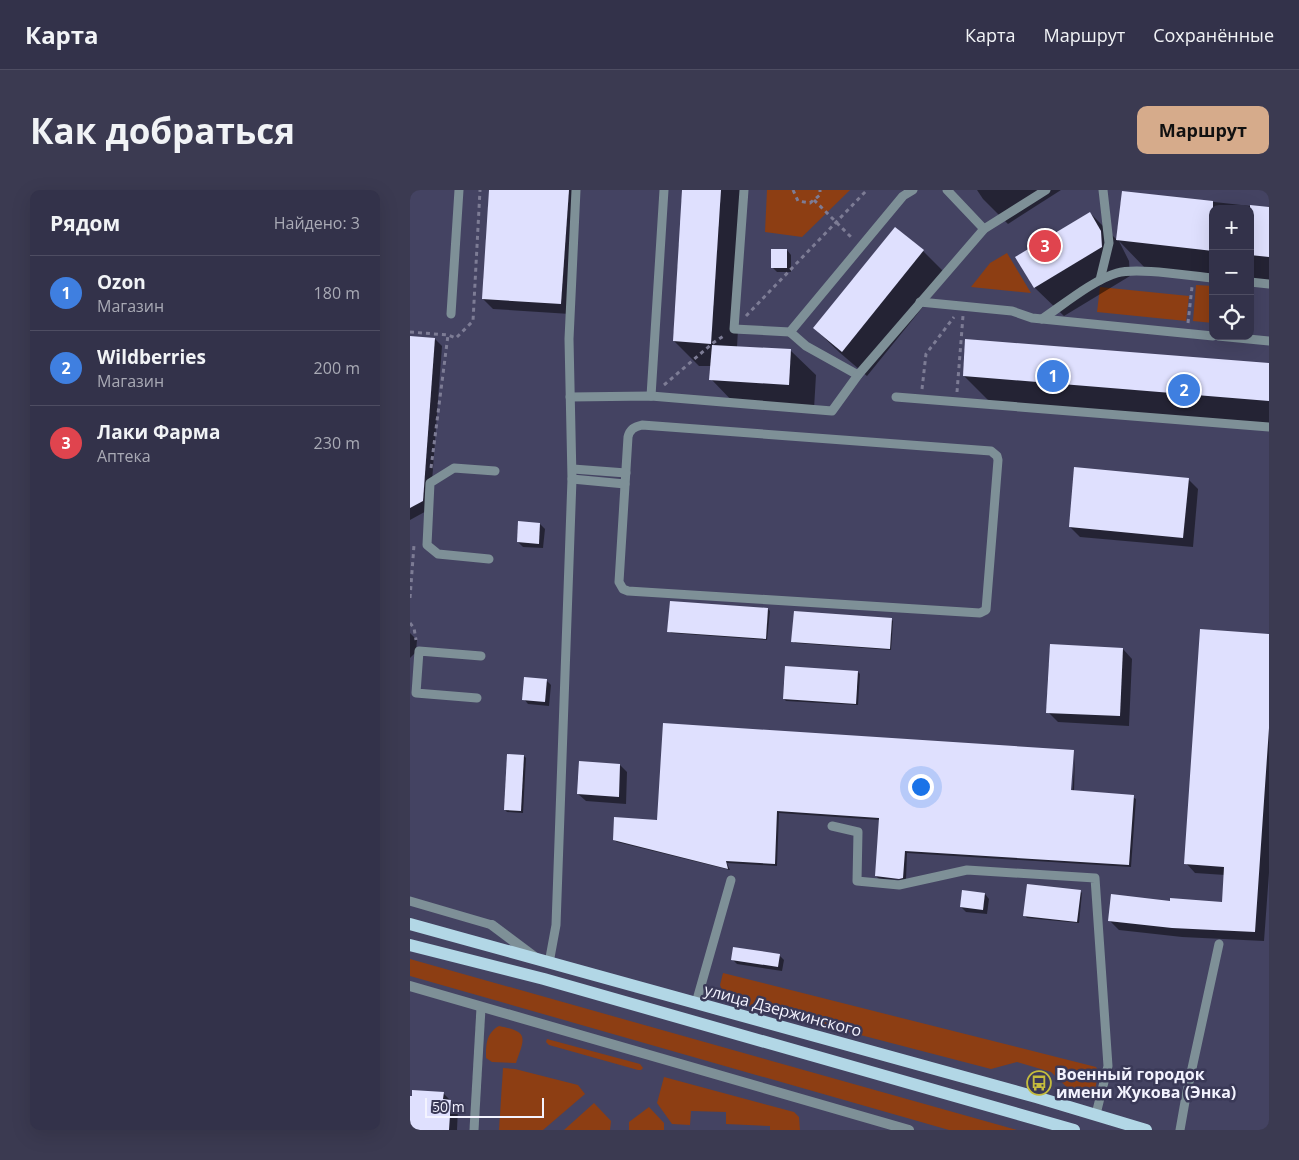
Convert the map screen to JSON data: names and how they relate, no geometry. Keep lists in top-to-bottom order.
{
  "streets": {
    "main road": ["улица Дзержинского"]
  },
  "places": {
    "bus stop": ["Военный городок имени Жукова (Энка)"]
  },
  "scale_bar": "50 m",
  "page": {
    "header": "Карта",
    "nav": ["Карта", "Маршрут", "Сохранённые"],
    "buttons": "Маршрут",
    "title": "Как добраться",
    "heading": ["Рядом", "Найдено: 3"],
    "map_buttons": ["+", "−"],
    "pins": ["3", "1", "2"],
    "list": [
      {
        "mark": "1",
        "name": "Ozon",
        "note": "Магазин",
        "value": "180 m"
      },
      {
        "mark": "2",
        "name": "Wildberries",
        "note": "Магазин",
        "value": "200 m"
      },
      {
        "mark": "3",
        "name": "Лаки Фарма",
        "note": "Аптека",
        "value": "230 m"
      }
    ],
    "scale": "50 m"
  }
}
